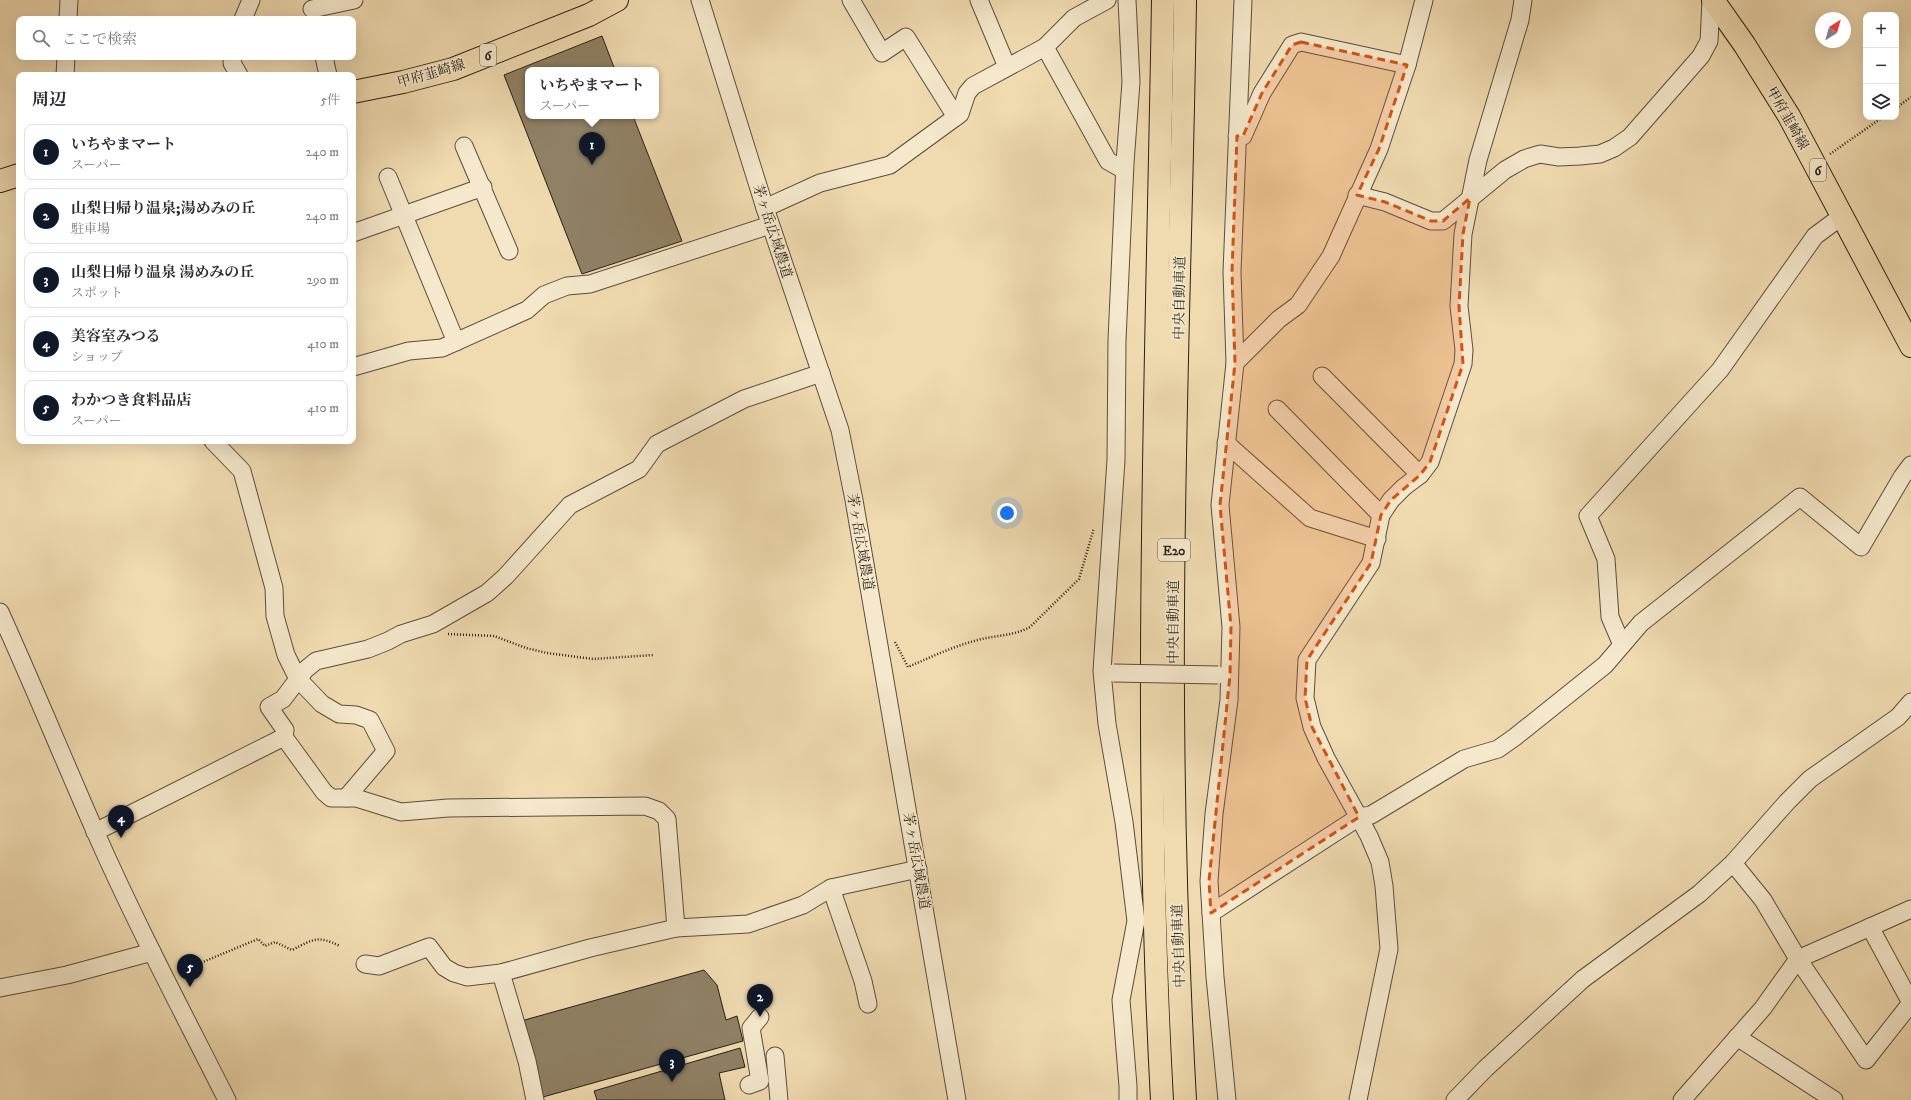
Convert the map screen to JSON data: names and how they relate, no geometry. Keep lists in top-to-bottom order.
{
  "streets": {
    "main road": [
      "6",
      "甲府韮崎線",
      "中央自動車道",
      "E20"
    ],
    "street": ["茅ヶ岳広域農道"]
  },
  "north": "top right",
  "page": {
    "map_buttons": ["+", "−"],
    "search": "ここで検索",
    "popup": ["いちやまマート", "スーパー"],
    "heading": ["周辺", "5件"],
    "list": [
      {
        "mark": "1",
        "name": "いちやまマート",
        "note": "スーパー",
        "value": "240 m"
      },
      {
        "mark": "2",
        "name": "山梨日帰り温泉;湯めみの丘",
        "note": "駐車場",
        "value": "240 m"
      },
      {
        "mark": "3",
        "name": "山梨日帰り温泉 湯めみの丘",
        "note": "スポット",
        "value": "290 m"
      },
      {
        "mark": "4",
        "name": "美容室みつる",
        "note": "ショップ",
        "value": "410 m"
      },
      {
        "mark": "5",
        "name": "わかつき食料品店",
        "note": "スーパー",
        "value": "410 m"
      }
    ],
    "pins": [
      "1",
      "4",
      "5",
      "2",
      "3"
    ]
  }
}
